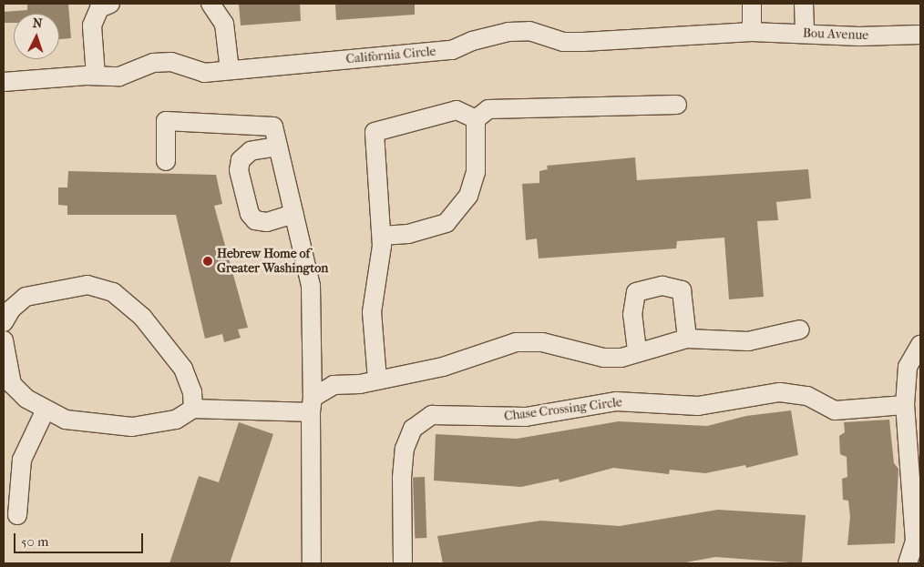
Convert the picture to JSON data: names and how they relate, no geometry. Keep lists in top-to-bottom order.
{
  "streets": {
    "street": ["Bou Avenue", "California Circle", "Chase Crossing Circle"]
  },
  "crossings": [
    ["Bou Avenue", "California Circle"]
  ],
  "places": ["Hebrew Home of Greater Washington"],
  "scale_bar": "50 m",
  "north": "top"
}
